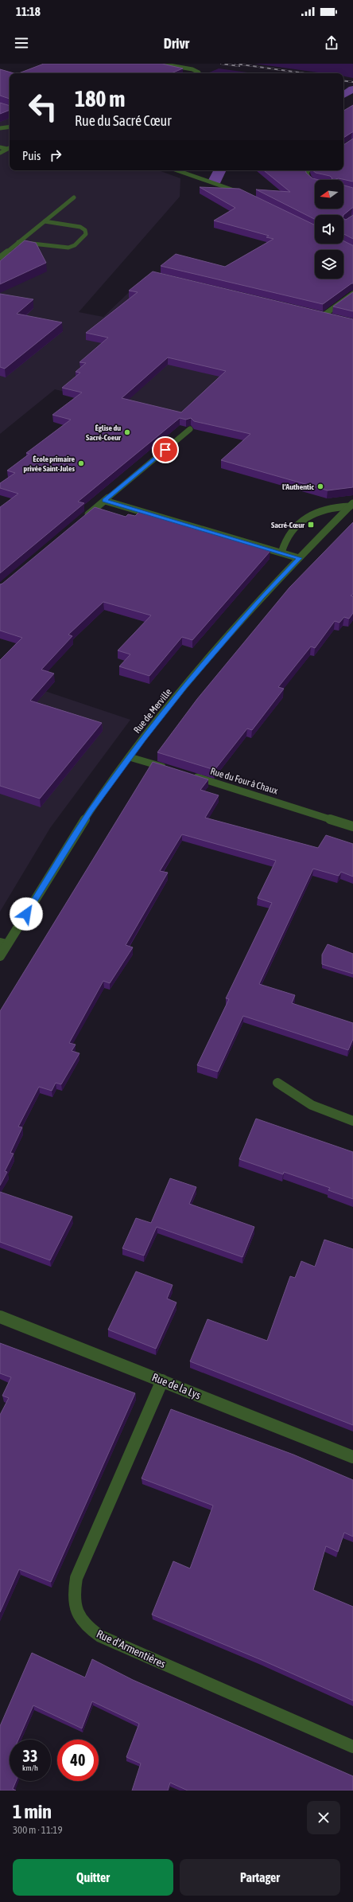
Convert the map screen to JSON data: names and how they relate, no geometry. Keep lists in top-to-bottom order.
{
  "streets": {
    "street": [
      "Rue de Merville",
      "Rue du Four à Chaux",
      "Rue de la Lys",
      "Rue d'Armentières"
    ]
  },
  "crossings": [
    ["Rue de la Lys", "Rue d'Armentières"]
  ],
  "places": {
    "other": ["Église du Sacré-Coeur", "École primaire privée Saint-Jules", "l’Authentic"],
    "transit": ["Sacré-Cœur"]
  },
  "north": "left",
  "page": {
    "status": "11:18",
    "header": "Drivr",
    "turn": ["180 m", "Rue du Sacré Cœur"],
    "then": "Puis",
    "speed": "33 km/h",
    "limit": "40",
    "heading": ["1 min", "300 m · 11:19"],
    "buttons": ["Quitter", "Partager"]
  }
}
